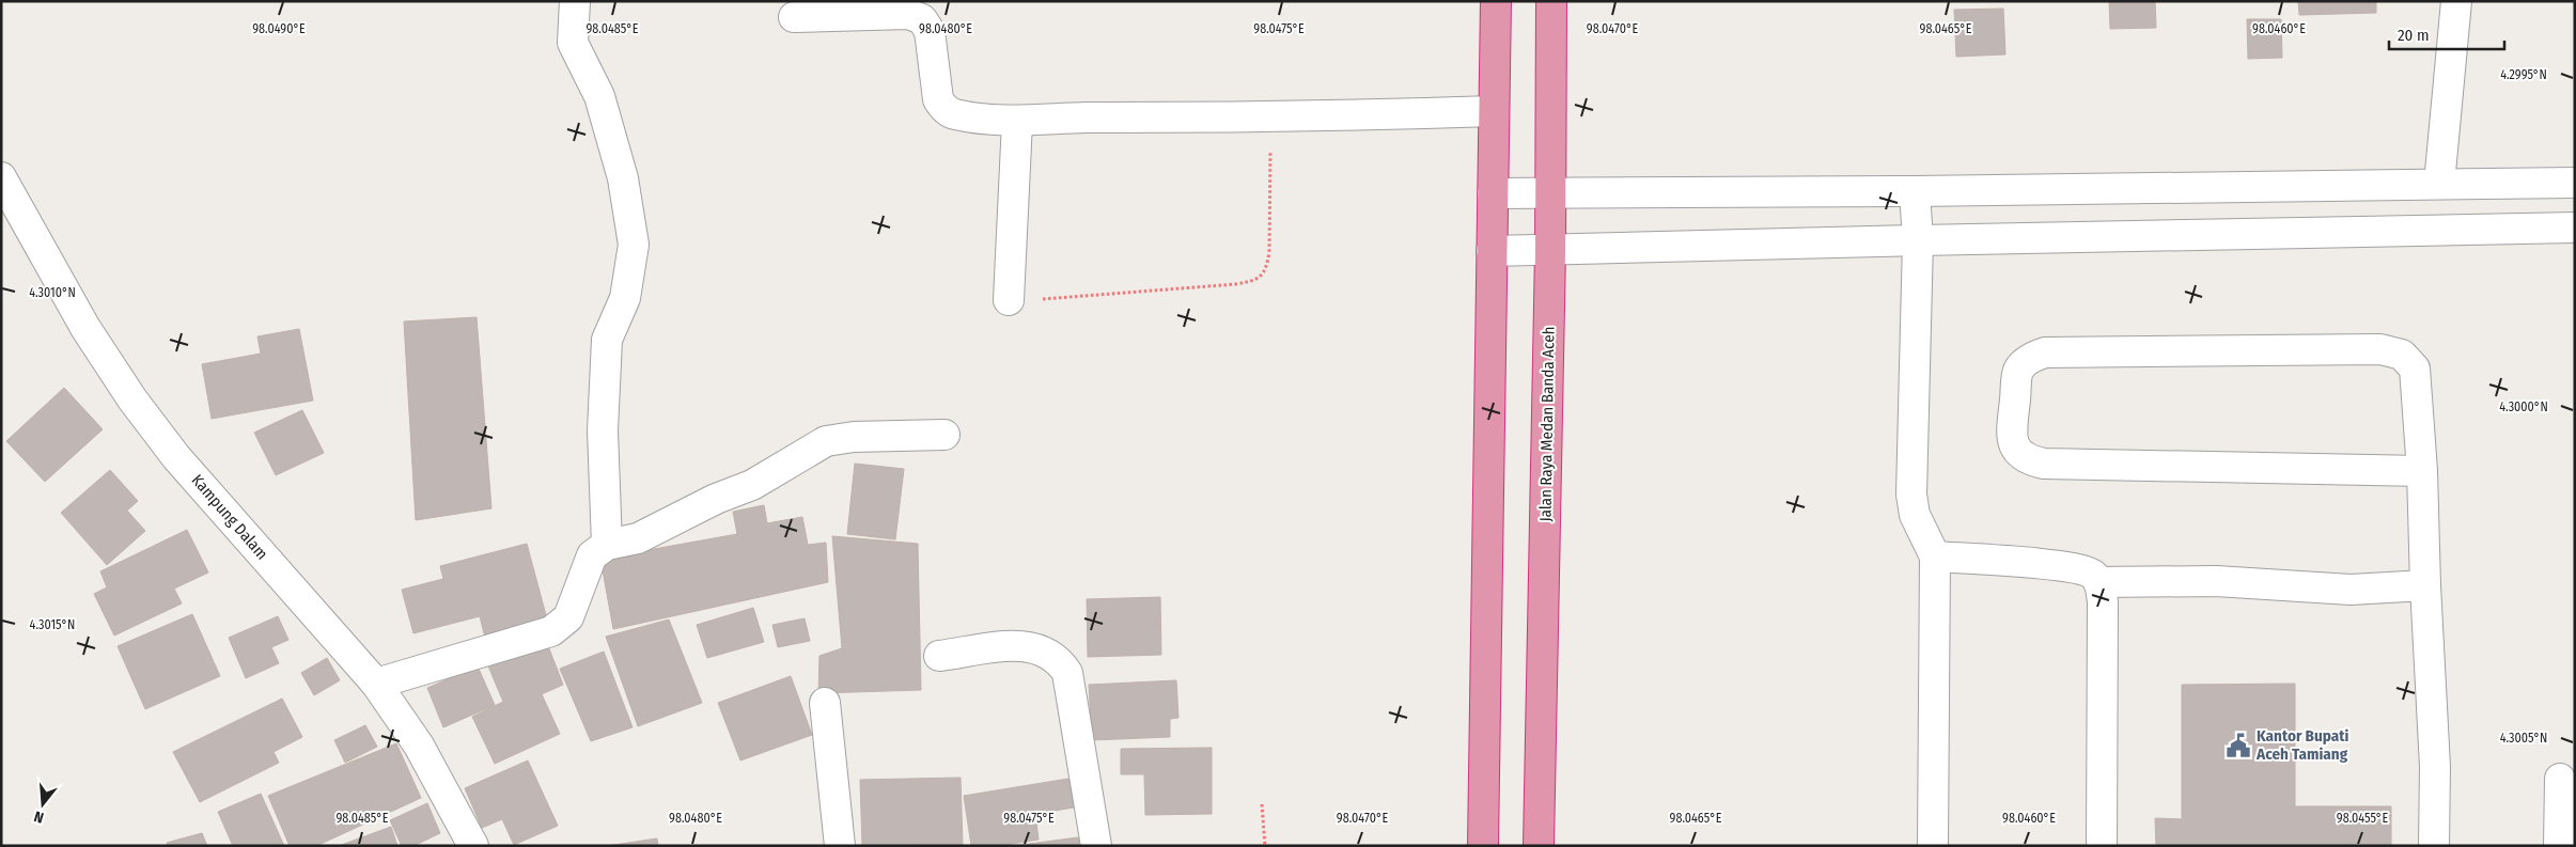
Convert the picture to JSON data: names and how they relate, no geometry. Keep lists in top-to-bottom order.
{
  "streets": {
    "highway": ["Jalan Raya Medan Banda Aceh"],
    "street": ["Kampung Dalam"]
  },
  "places": {
    "public building": ["Kantor Bupati Aceh Tamiang"]
  },
  "scale_bar": "20 m",
  "north": "bottom",
  "coordinates": [
    "98.0490°E",
    "98.0485°E",
    "98.0480°E",
    "98.0475°E",
    "98.0470°E",
    "98.0465°E",
    "98.0460°E",
    "4.2995°N",
    "4.3010°N",
    "4.3000°N",
    "4.3015°N",
    "4.3005°N",
    "98.0455°E"
  ]
}
